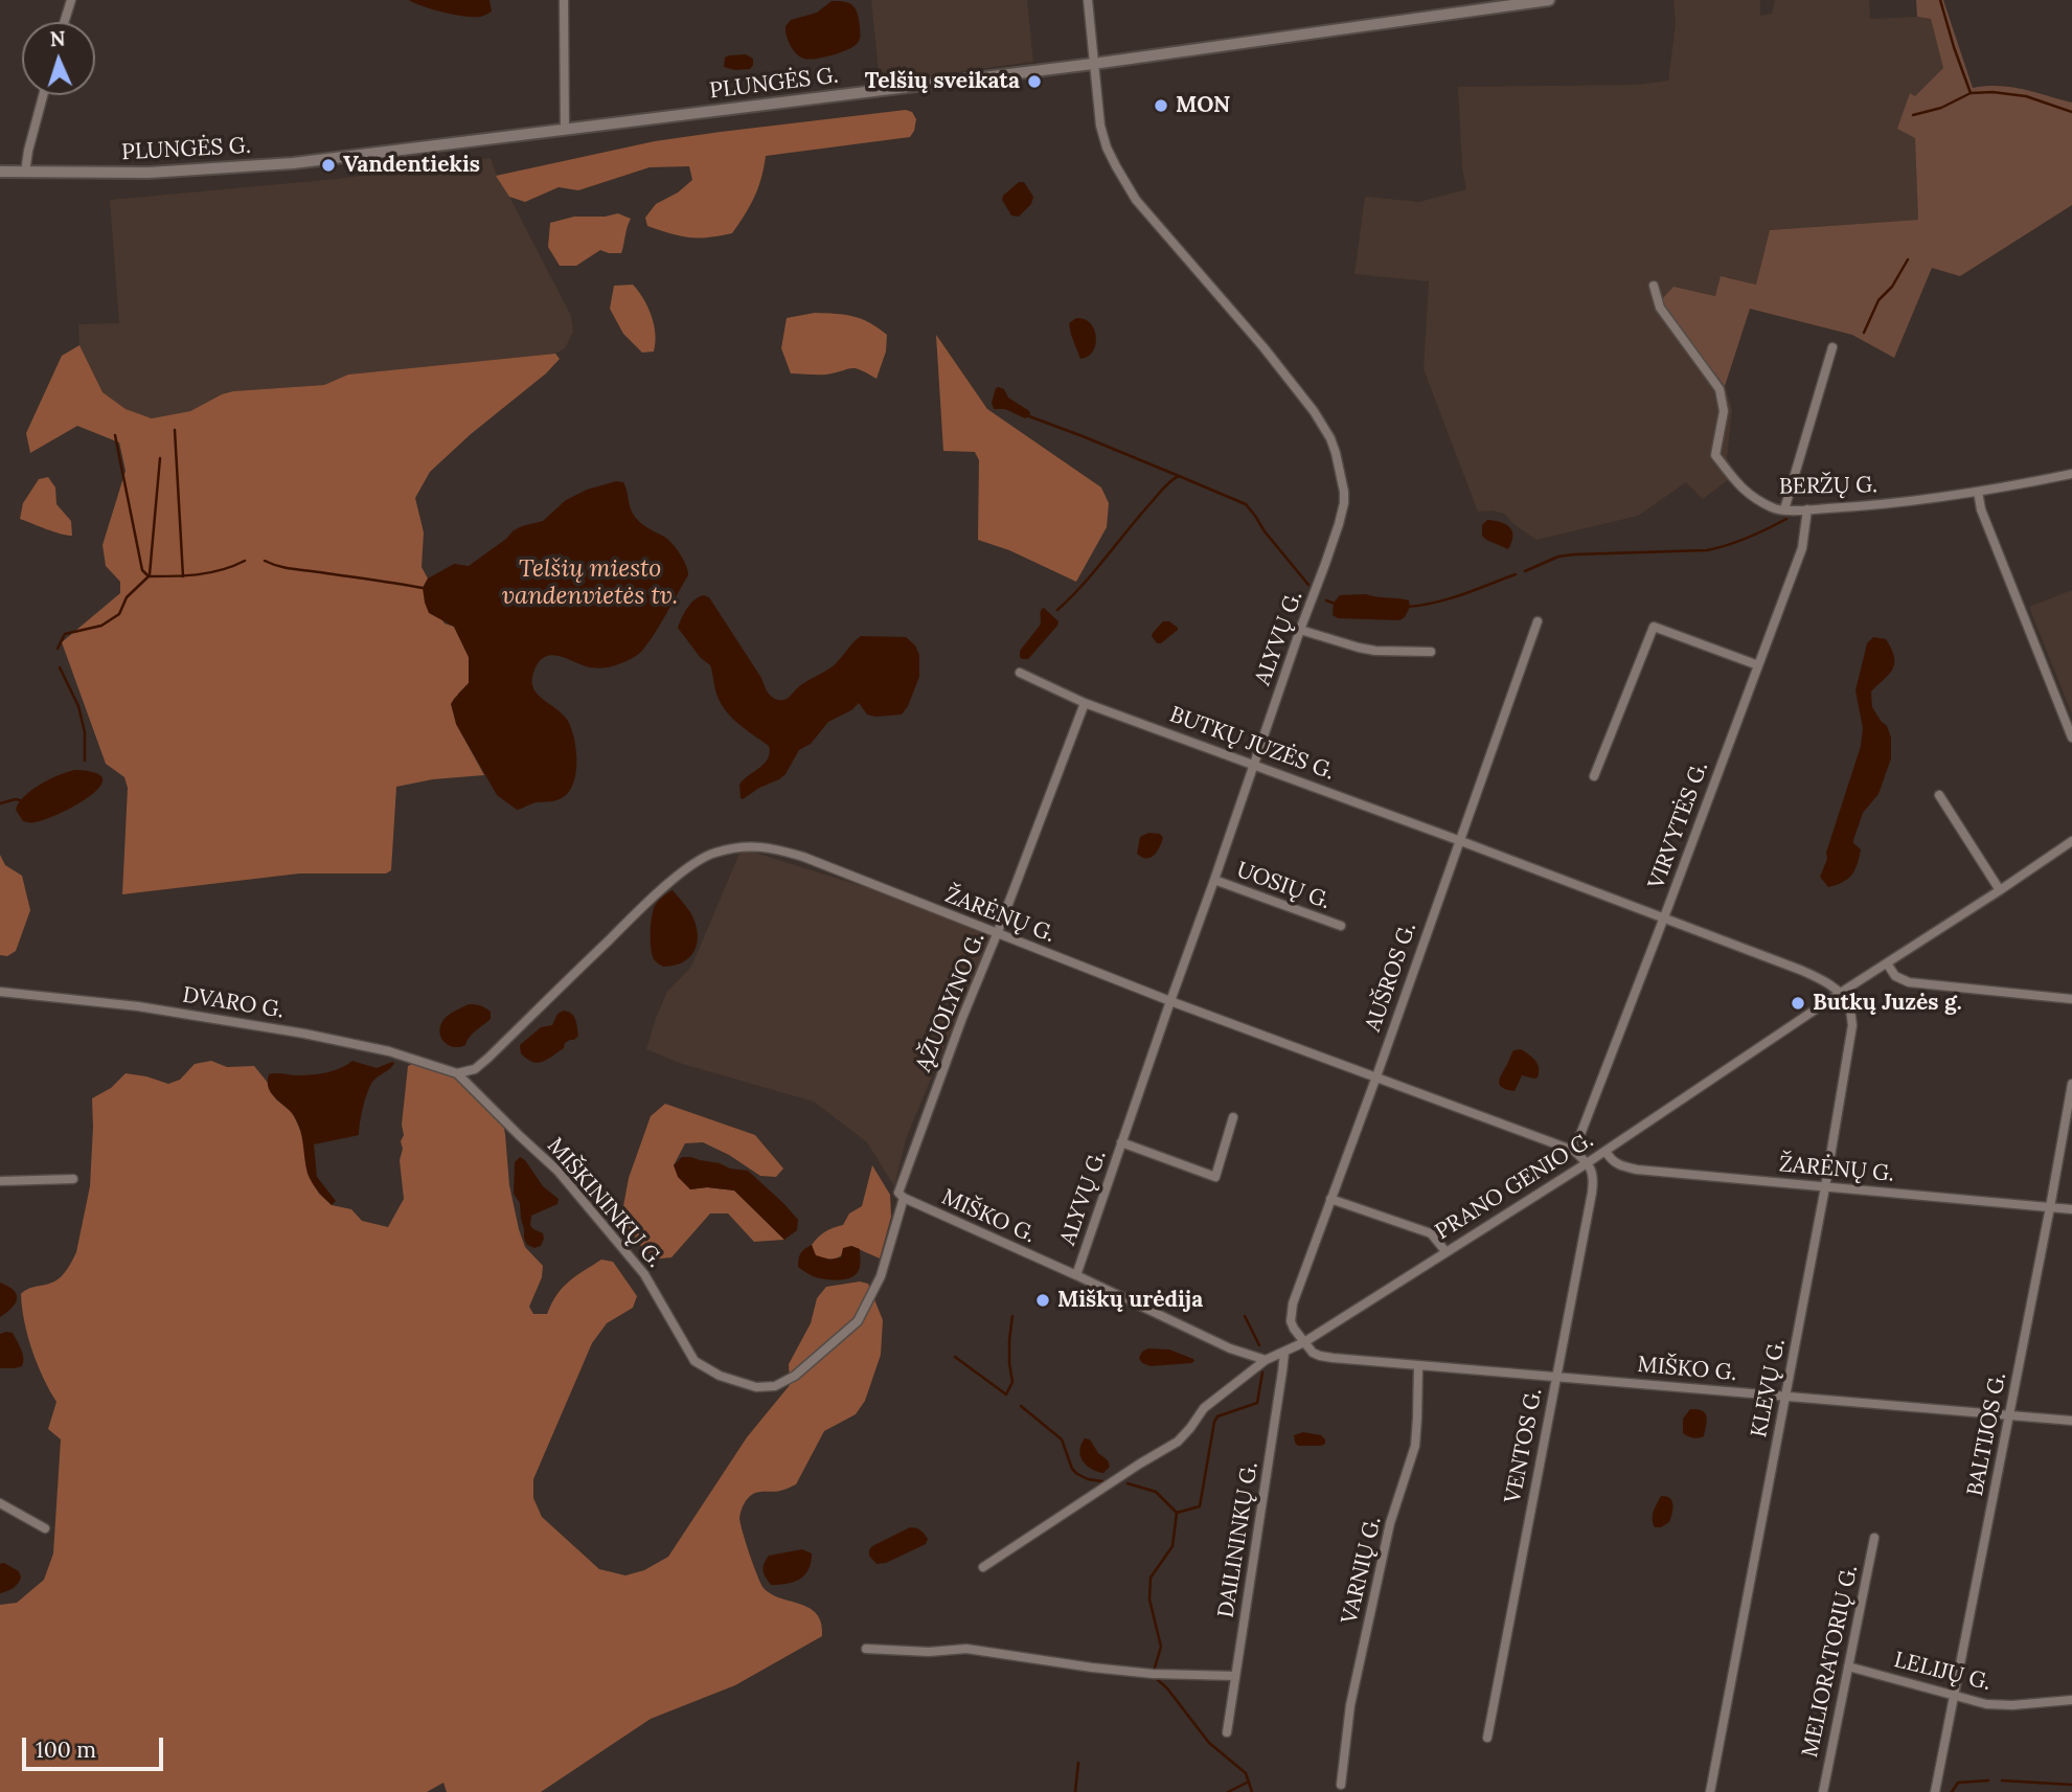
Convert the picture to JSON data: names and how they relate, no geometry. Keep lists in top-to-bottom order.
{
  "streets": {
    "main road": ["PLUNGĖS G."],
    "street": [
      "BERŽŲ G.",
      "ALYVŲ G.",
      "BUTKŲ JUZĖS G.",
      "VIRVYTĖS G.",
      "UOSIŲ G.",
      "ŽARĖNŲ G.",
      "AUŠROS G.",
      "ĄŽUOLYNO G.",
      "DVARO G.",
      "PRANO GENIO G.",
      "MIŠKININKŲ G.",
      "MIŠKO G.",
      "KLEVŲ G.",
      "BALTIJOS G.",
      "VENTOS G.",
      "DAILININKŲ G.",
      "VARNIŲ G.",
      "MELIORATORIŲ G.",
      "LELIJŲ G."
    ]
  },
  "crossings": [
    ["PLUNGĖS G.", "ALYVŲ G."],
    ["BERŽŲ G.", "VIRVYTĖS G."],
    ["ALYVŲ G.", "BUTKŲ JUZĖS G."],
    ["ALYVŲ G.", "UOSIŲ G."],
    ["ALYVŲ G.", "ŽARĖNŲ G."],
    ["ALYVŲ G.", "MIŠKO G."],
    ["BUTKŲ JUZĖS G.", "VIRVYTĖS G."],
    ["BUTKŲ JUZĖS G.", "AUŠROS G."],
    ["BUTKŲ JUZĖS G.", "ĄŽUOLYNO G."],
    ["BUTKŲ JUZĖS G.", "PRANO GENIO G."],
    ["BUTKŲ JUZĖS G.", "KLEVŲ G."],
    ["VIRVYTĖS G.", "ŽARĖNŲ G."],
    ["ŽARĖNŲ G.", "AUŠROS G."],
    ["ŽARĖNŲ G.", "ĄŽUOLYNO G."],
    ["ŽARĖNŲ G.", "DVARO G."],
    ["ŽARĖNŲ G.", "PRANO GENIO G."],
    ["ŽARĖNŲ G.", "MIŠKININKŲ G."],
    ["ŽARĖNŲ G.", "KLEVŲ G."],
    ["ŽARĖNŲ G.", "BALTIJOS G."],
    ["ŽARĖNŲ G.", "VENTOS G."],
    ["AUŠROS G.", "PRANO GENIO G."],
    ["AUŠROS G.", "MIŠKO G."],
    ["ĄŽUOLYNO G.", "MIŠKININKŲ G."],
    ["ĄŽUOLYNO G.", "MIŠKO G."],
    ["DVARO G.", "MIŠKININKŲ G."],
    ["PRANO GENIO G.", "MIŠKO G."],
    ["PRANO GENIO G.", "KLEVŲ G."],
    ["PRANO GENIO G.", "VENTOS G."],
    ["PRANO GENIO G.", "DAILININKŲ G."],
    ["MIŠKININKŲ G.", "MIŠKO G."],
    ["MIŠKO G.", "KLEVŲ G."],
    ["MIŠKO G.", "BALTIJOS G."],
    ["MIŠKO G.", "VENTOS G."],
    ["MIŠKO G.", "VARNIŲ G."],
    ["BALTIJOS G.", "LELIJŲ G."],
    ["MELIORATORIŲ G.", "LELIJŲ G."]
  ],
  "water": ["Telšių miesto vandenvietės tv."],
  "places": [
    "Telšių sveikata",
    "MON",
    "Vandentiekis",
    "Butkų Juzės g.",
    "Miškų urėdija"
  ],
  "scale_bar": "100 m",
  "north": "top"
}
